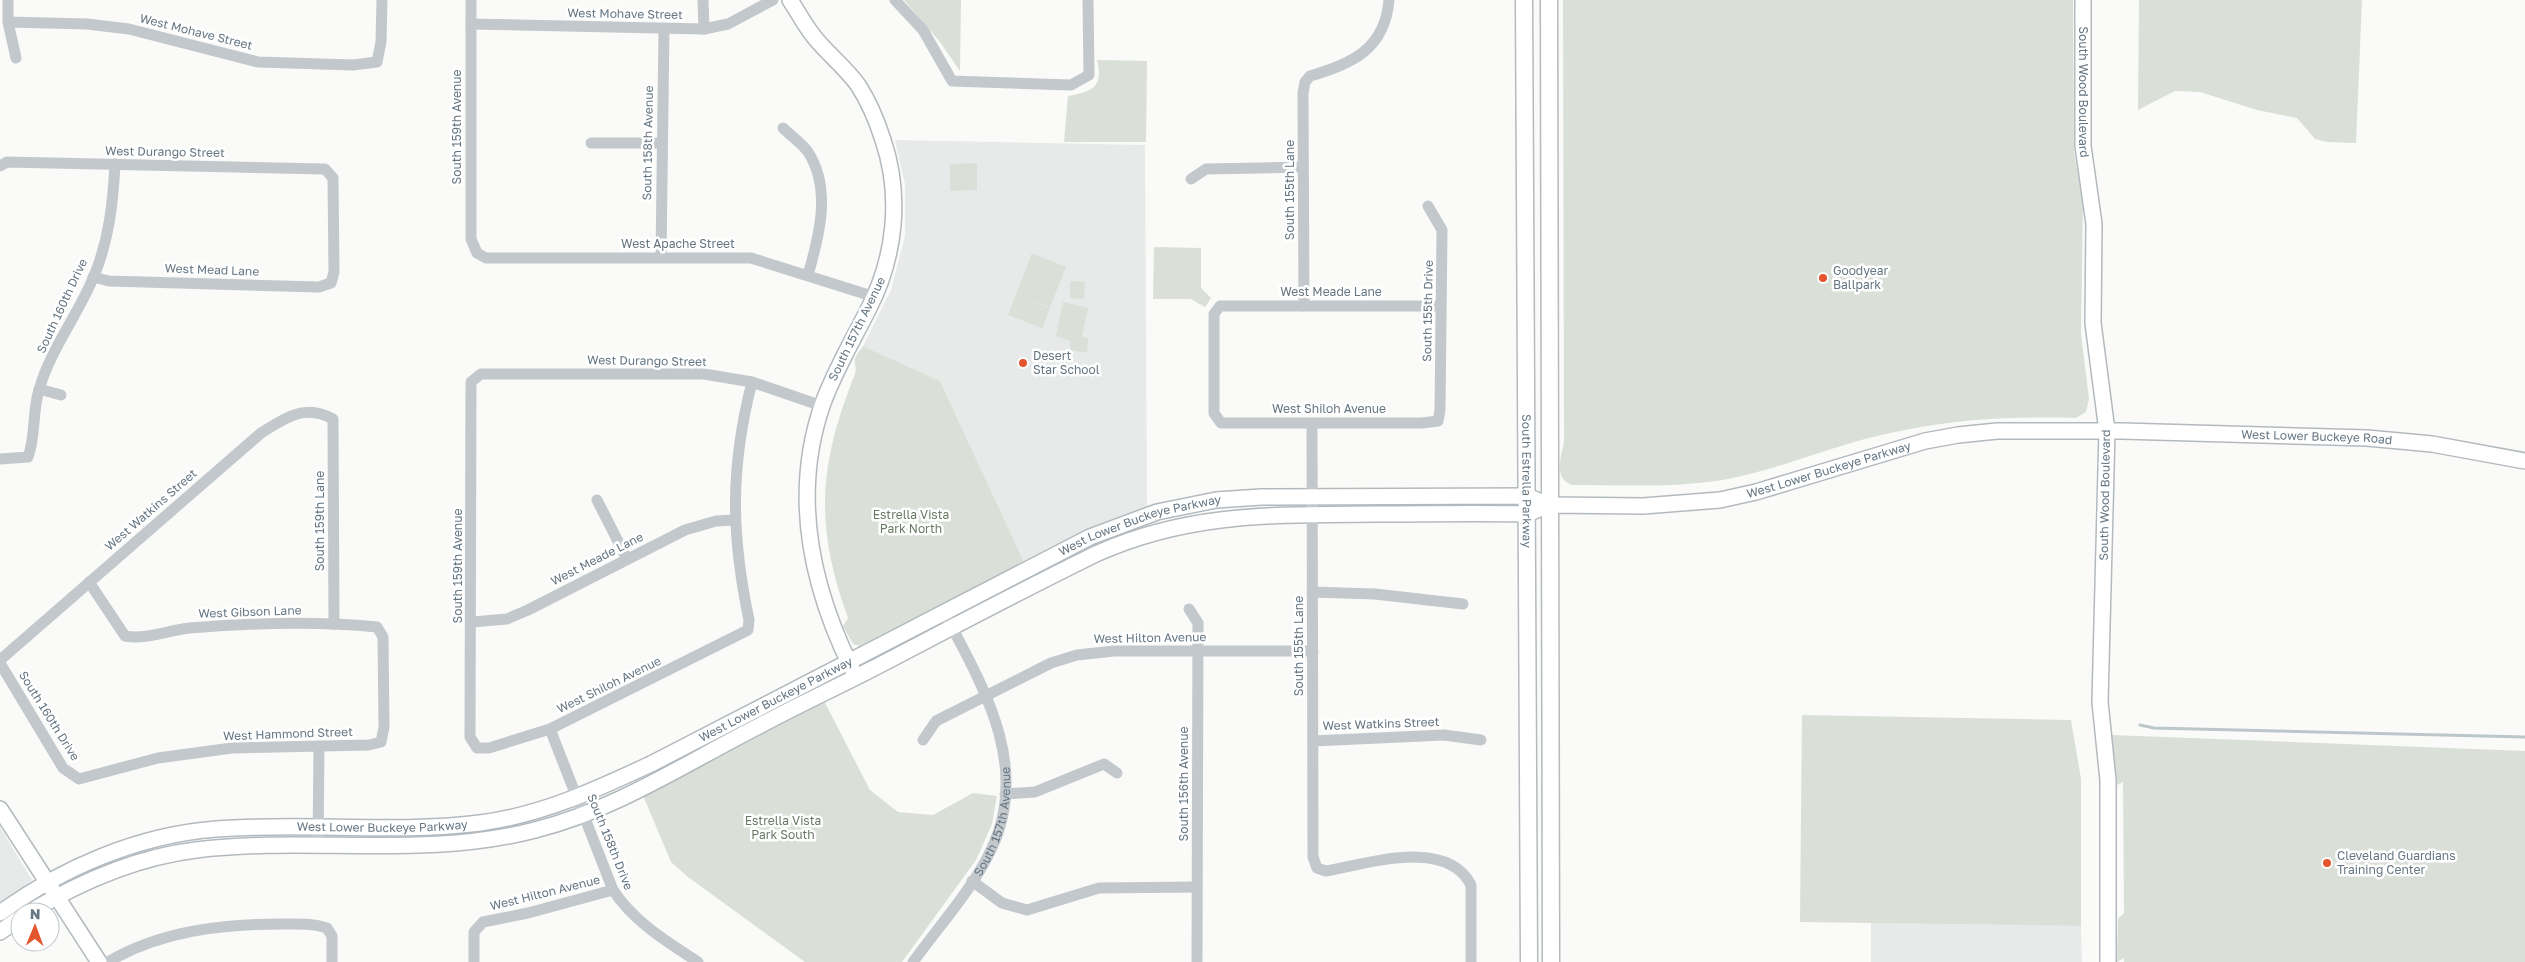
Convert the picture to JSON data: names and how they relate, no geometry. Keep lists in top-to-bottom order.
{
  "streets": {
    "main road": [
      "South Wood Boulevard",
      "South 157th Avenue",
      "West Lower Buckeye Road",
      "West Lower Buckeye Parkway",
      "South Estrella Parkway"
    ],
    "street": [
      "West Mohave Street",
      "South 159th Avenue",
      "South 158th Avenue",
      "West Durango Street",
      "South 155th Lane",
      "West Apache Street",
      "West Mead Lane",
      "West Meade Lane",
      "South 160th Drive",
      "South 155th Drive",
      "West Shiloh Avenue",
      "West Watkins Street",
      "South 159th Lane",
      "West Gibson Lane",
      "West Hilton Avenue",
      "West Hammond Street",
      "South 156th Avenue",
      "South 158th Drive"
    ]
  },
  "crossings": [
    ["West Mohave Street", "South 159th Avenue"],
    ["West Mohave Street", "South 158th Avenue"],
    ["South Wood Boulevard", "West Lower Buckeye Road"],
    ["South Wood Boulevard", "West Lower Buckeye Parkway"],
    ["South 159th Avenue", "West Durango Street"],
    ["South 159th Avenue", "West Apache Street"],
    ["South 159th Avenue", "West Meade Lane"],
    ["South 159th Avenue", "West Shiloh Avenue"],
    ["South 158th Avenue", "West Apache Street"],
    ["West Durango Street", "West Mead Lane"],
    ["West Durango Street", "South 160th Drive"],
    ["West Durango Street", "South 157th Avenue"],
    ["South 155th Lane", "West Meade Lane"],
    ["South 155th Lane", "West Shiloh Avenue"],
    ["South 155th Lane", "West Lower Buckeye Parkway"],
    ["South 155th Lane", "West Watkins Street"],
    ["South 155th Lane", "West Hilton Avenue"],
    ["West Apache Street", "South 157th Avenue"],
    ["West Mead Lane", "South 160th Drive"],
    ["West Meade Lane", "South 155th Drive"],
    ["West Meade Lane", "West Shiloh Avenue"],
    ["South 160th Drive", "West Watkins Street"],
    ["South 160th Drive", "West Hammond Street"],
    ["South 155th Drive", "West Shiloh Avenue"],
    ["South 157th Avenue", "West Lower Buckeye Parkway"],
    ["South 157th Avenue", "West Hilton Avenue"],
    ["West Shiloh Avenue", "South 158th Drive"],
    ["West Lower Buckeye Road", "West Lower Buckeye Parkway"],
    ["West Lower Buckeye Parkway", "South Estrella Parkway"],
    ["West Lower Buckeye Parkway", "South 158th Drive"],
    ["West Watkins Street", "South 159th Lane"],
    ["West Watkins Street", "West Gibson Lane"],
    ["South 159th Lane", "West Gibson Lane"],
    ["West Gibson Lane", "West Hammond Street"],
    ["West Hilton Avenue", "South 156th Avenue"],
    ["West Hilton Avenue", "South 158th Drive"]
  ],
  "parks": ["Estrella Vista Park North", "Estrella Vista Park South"],
  "places": ["Goodyear Ballpark", "Desert Star School", "Cleveland Guardians Training Center"],
  "north": "top"
}
